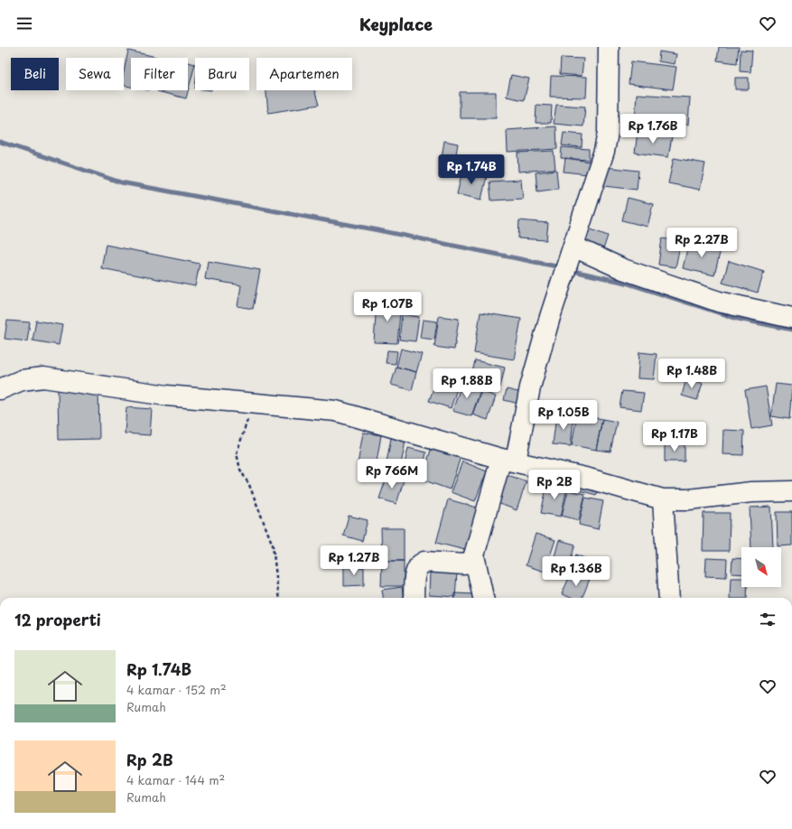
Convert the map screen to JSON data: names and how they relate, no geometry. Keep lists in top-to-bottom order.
{
  "north": "bottom right",
  "page": {
    "header": "Keyplace",
    "chip": [
      "Beli",
      "Sewa",
      "Filter",
      "Baru",
      "Apartemen"
    ],
    "price": [
      "Rp 1.76B",
      "Rp 1.74B",
      "Rp 2.27B",
      "Rp 1.07B",
      "Rp 1.48B",
      "Rp 1.88B",
      "Rp 1.05B",
      "Rp 1.17B",
      "Rp 766M",
      "Rp 2B",
      "Rp 1.27B",
      "Rp 1.36B"
    ],
    "heading": "12 properti",
    "list": [
      {
        "name": "Rp 1.74B",
        "note": "4 kamar · 152 m² · Rumah"
      },
      {
        "name": "Rp 2B",
        "note": "4 kamar · 144 m² · Rumah"
      }
    ]
  }
}
